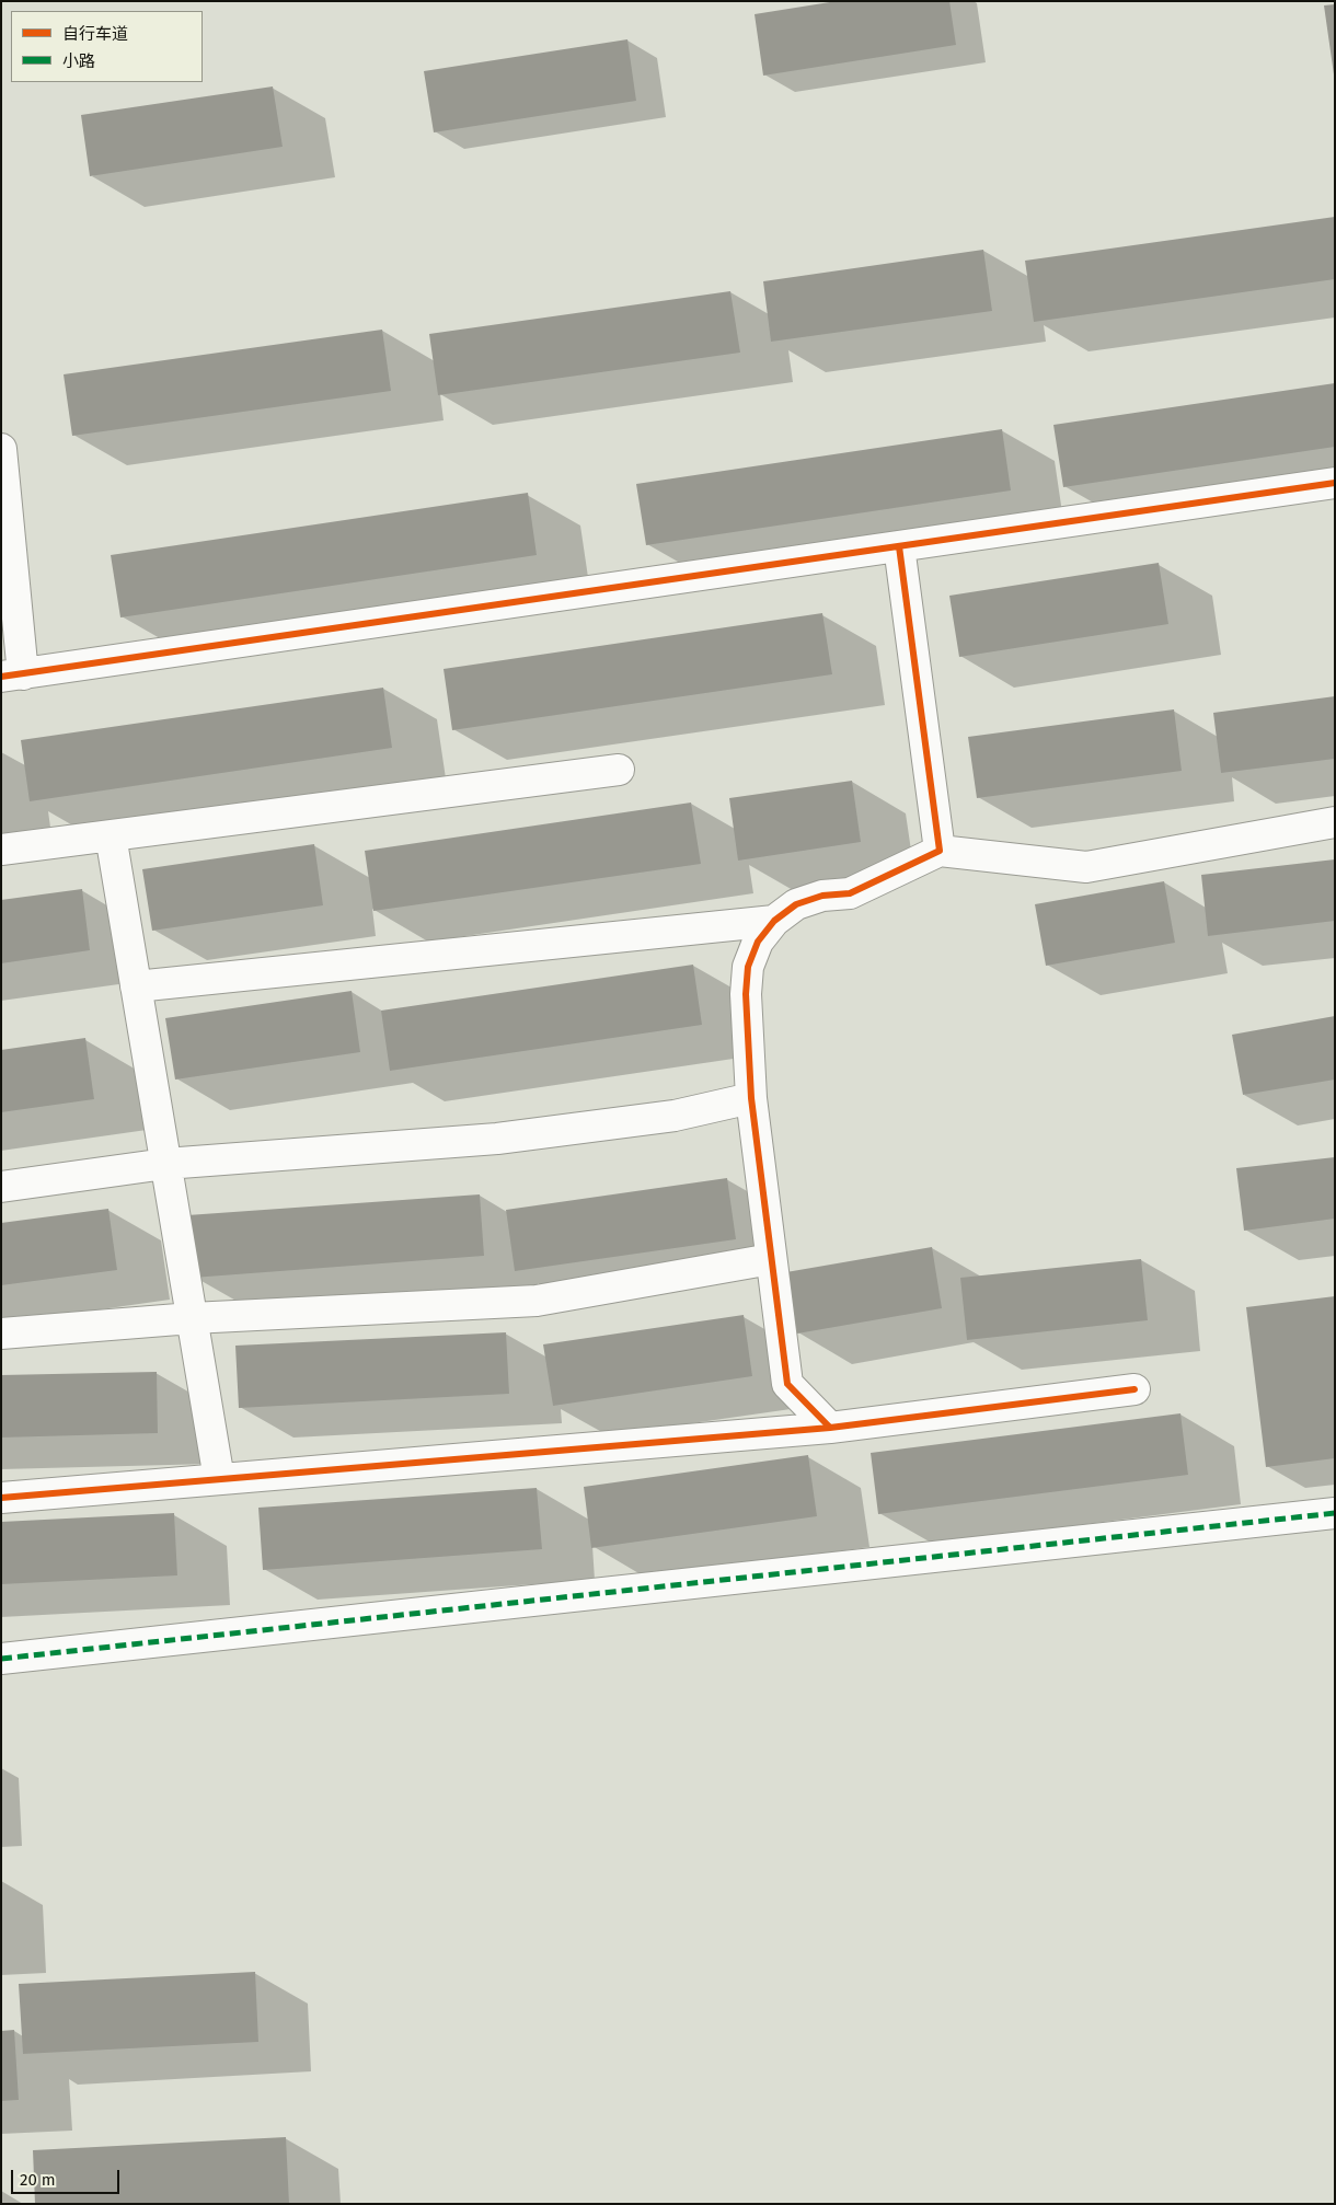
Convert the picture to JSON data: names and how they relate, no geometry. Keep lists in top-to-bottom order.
{
  "legend": ["自行车道", "小路"],
  "scale_bar": "20 m"
}
